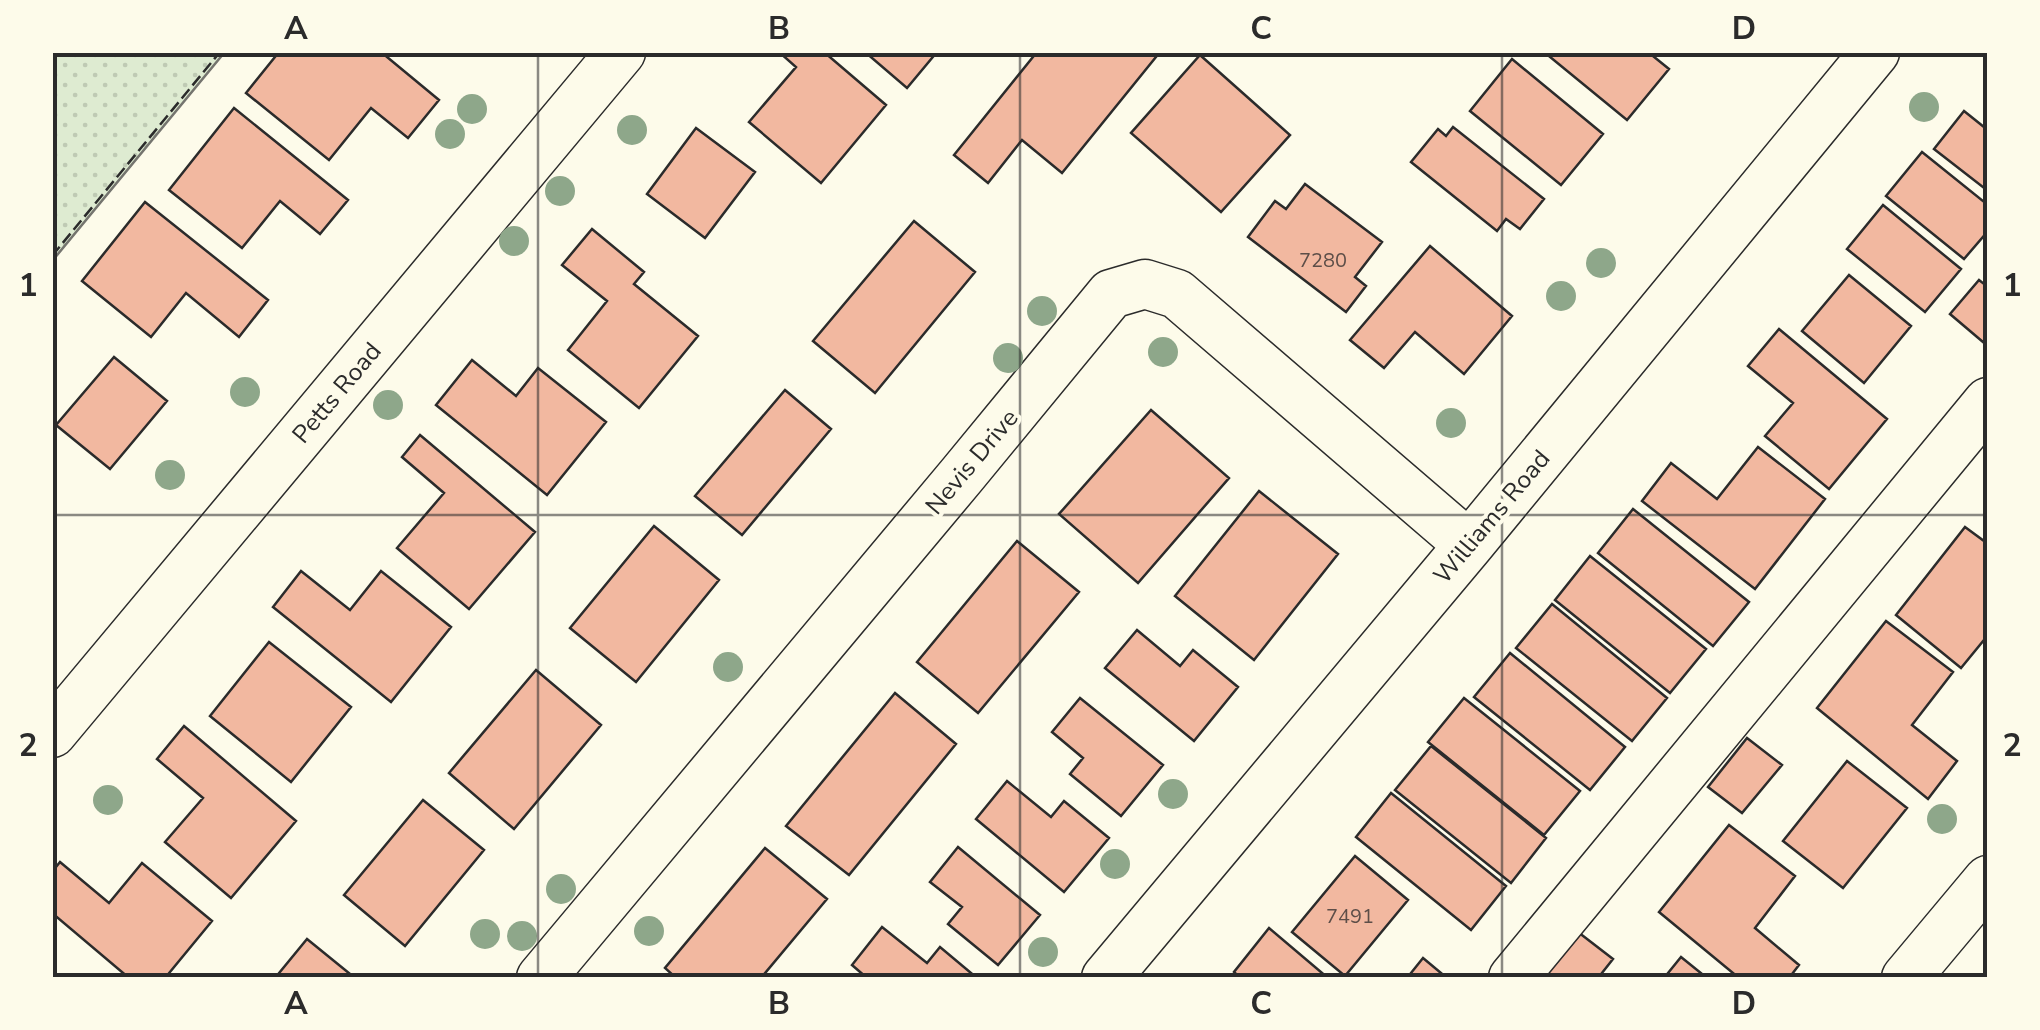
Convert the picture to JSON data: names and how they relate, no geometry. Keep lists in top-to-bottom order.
{
  "streets": {
    "street": ["Petts Road", "Nevis Drive", "Williams Road"]
  },
  "crossings": [
    ["Nevis Drive", "Williams Road"]
  ],
  "house_numbers": ["7280", "7491"],
  "grid": {
    "columns": [
      "A",
      "B",
      "C",
      "D"
    ],
    "rows": ["1", "2"]
  }
}
